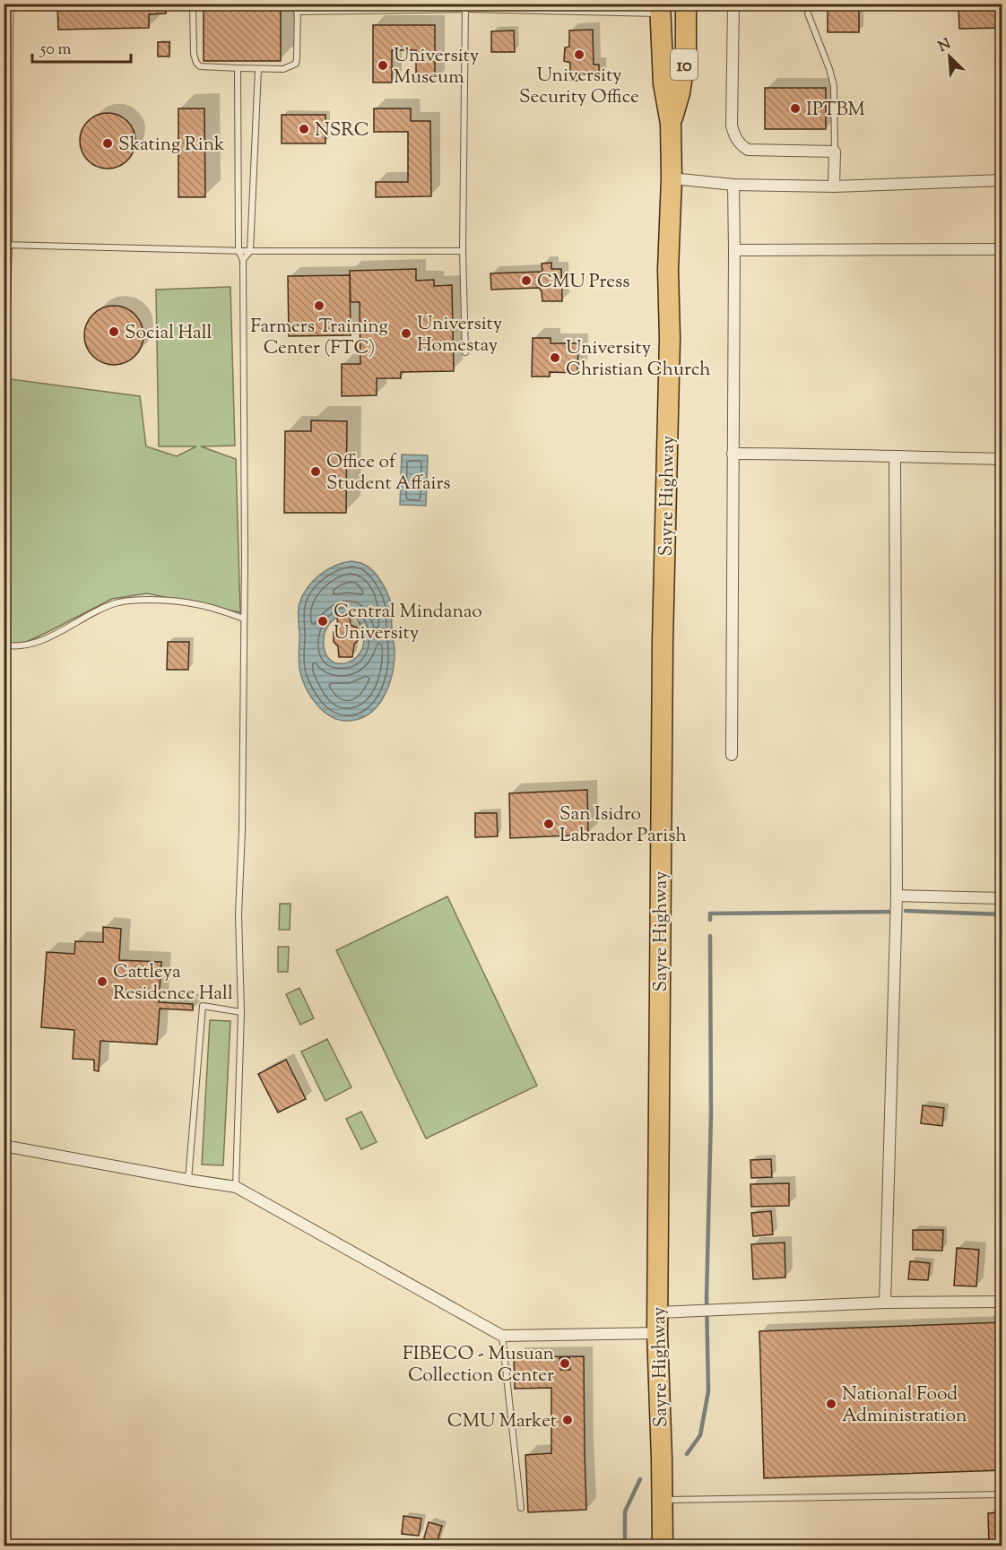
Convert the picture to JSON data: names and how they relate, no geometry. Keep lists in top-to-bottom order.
{
  "streets": {
    "highway": ["10", "Sayre Highway"]
  },
  "places": [
    "University Security Office",
    "University Museum",
    "IPTBM",
    "NSRC",
    "Skating Rink",
    "CMU Press",
    "Farmers Training Center (FTC)",
    "Social Hall",
    "University Homestay",
    "University Christian Church",
    "Office of Student Affairs",
    "Central Mindanao University",
    "San Isidro Labrador Parish",
    "Cattleya Residence Hall",
    "FIBECO - Musuan Collection Center",
    "National Food Administration",
    "CMU Market"
  ],
  "scale_bar": "50 m",
  "north": "top left"
}
